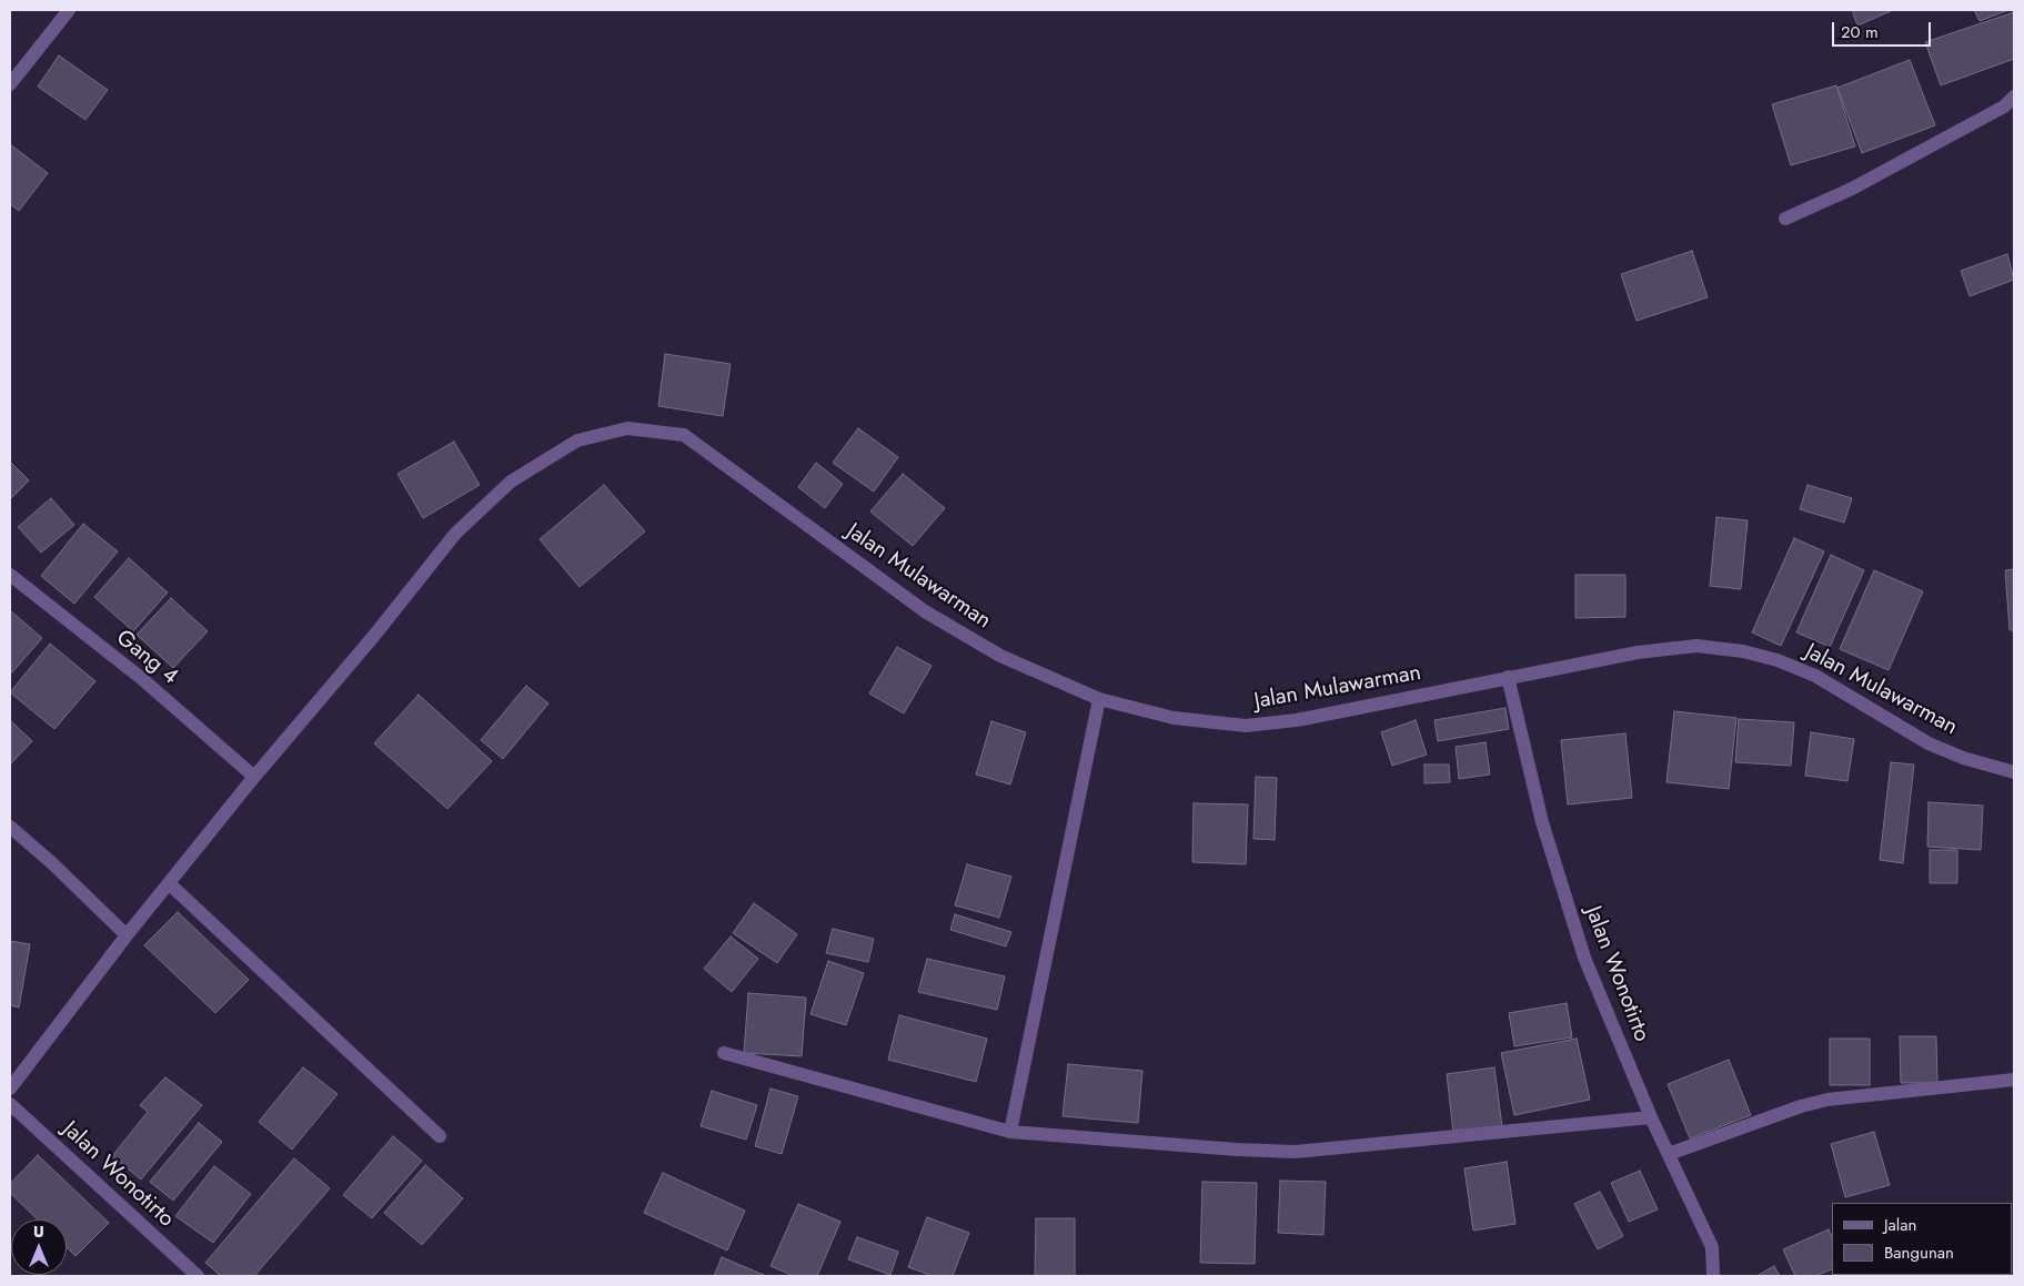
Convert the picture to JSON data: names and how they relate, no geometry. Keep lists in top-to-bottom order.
{
  "streets": {
    "street": ["Jalan Mulawarman", "Gang 4", "Jalan Wonotirto"]
  },
  "crossings": [
    ["Jalan Mulawarman", "Gang 4"],
    ["Jalan Mulawarman", "Jalan Wonotirto"]
  ],
  "legend": ["Jalan", "Bangunan"],
  "scale_bar": "20 m",
  "north": "top"
}
